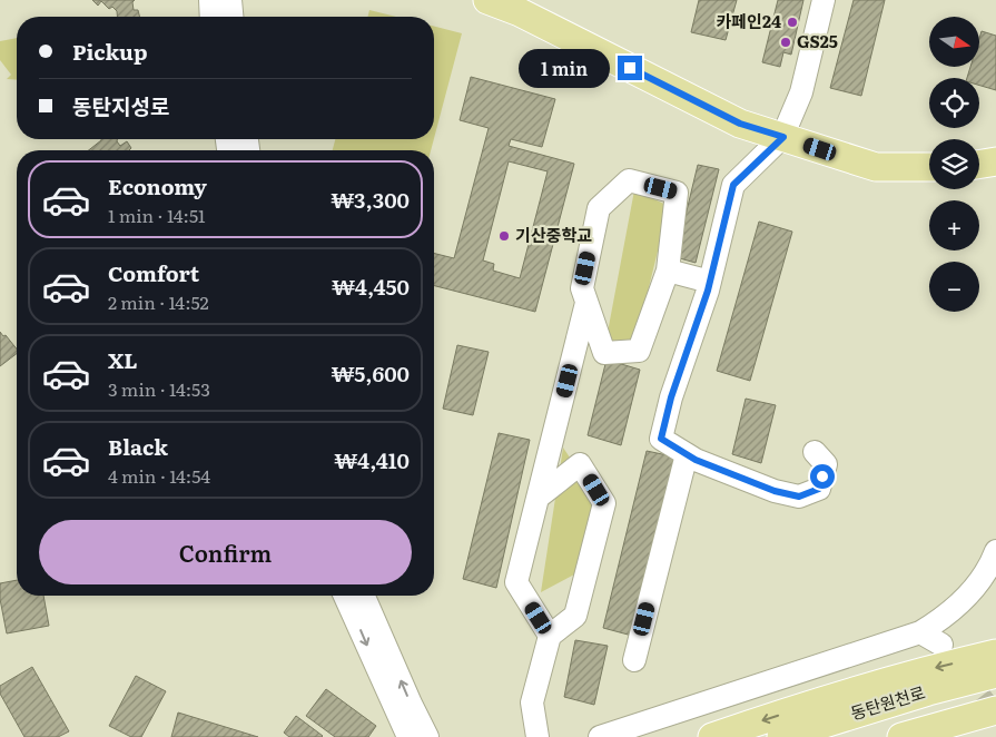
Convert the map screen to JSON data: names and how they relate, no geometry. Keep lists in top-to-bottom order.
{
  "streets": {
    "main road": ["동탄원천로"]
  },
  "places": ["카페인24", "GS25", "기산중학교"],
  "north": "right",
  "page": {
    "map_buttons": ["+", "−"],
    "banner": ["Pickup", "동탄지성로"],
    "bubble": "1 min",
    "list": [
      {
        "name": "Economy",
        "note": "1 min · 14:51",
        "value": "₩3,300"
      },
      {
        "name": "Comfort",
        "note": "2 min · 14:52",
        "value": "₩4,450"
      },
      {
        "name": "XL",
        "note": "3 min · 14:53",
        "value": "₩5,600"
      },
      {
        "name": "Black",
        "note": "4 min · 14:54",
        "value": "₩4,410"
      }
    ],
    "buttons": "Confirm"
  }
}
